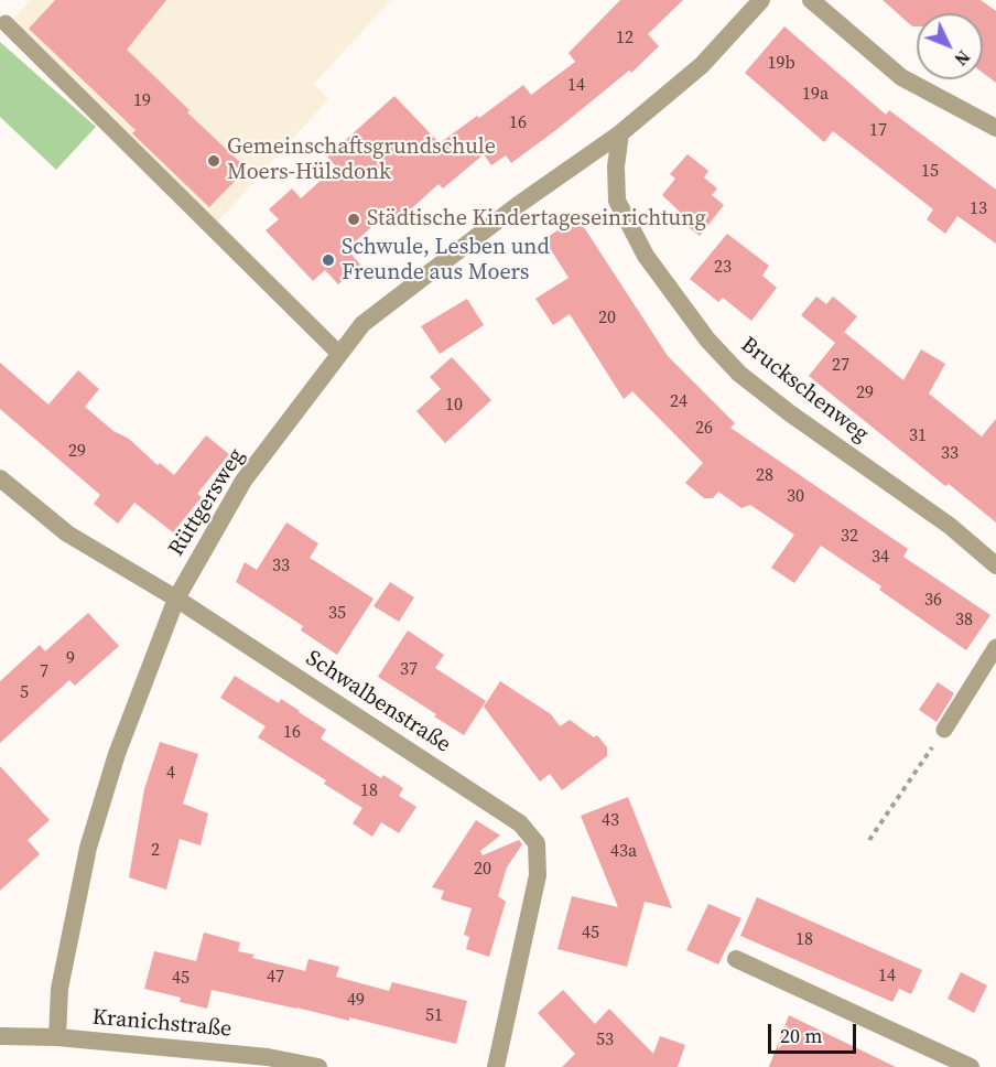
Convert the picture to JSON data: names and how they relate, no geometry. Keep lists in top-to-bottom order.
{
  "streets": {
    "street": [
      "Bruckschenweg",
      "Rüttgersweg",
      "Schwalbenstraße",
      "Kranichstraße"
    ]
  },
  "crossings": [
    ["Bruckschenweg", "Rüttgersweg"],
    ["Rüttgersweg", "Schwalbenstraße"],
    ["Rüttgersweg", "Kranichstraße"]
  ],
  "places": ["Gemeinschaftsgrundschule Moers-Hülsdonk", "Städtische Kindertageseinrichtung", "Schwule, Lesben und Freunde aus Moers"],
  "house_numbers": [
    "12",
    "19b",
    "14",
    "19a",
    "19",
    "16",
    "17",
    "15",
    "13",
    "23",
    "20",
    "27",
    "29",
    "24",
    "10",
    "26",
    "31",
    "29",
    "33",
    "28",
    "30",
    "32",
    "34",
    "33",
    "36",
    "35",
    "38",
    "9",
    "37",
    "7",
    "5",
    "16",
    "4",
    "18",
    "43",
    "2",
    "43a",
    "20",
    "45",
    "18",
    "14",
    "47",
    "45",
    "49",
    "51",
    "53"
  ],
  "scale_bar": "20 m",
  "north": "bottom right"
}
